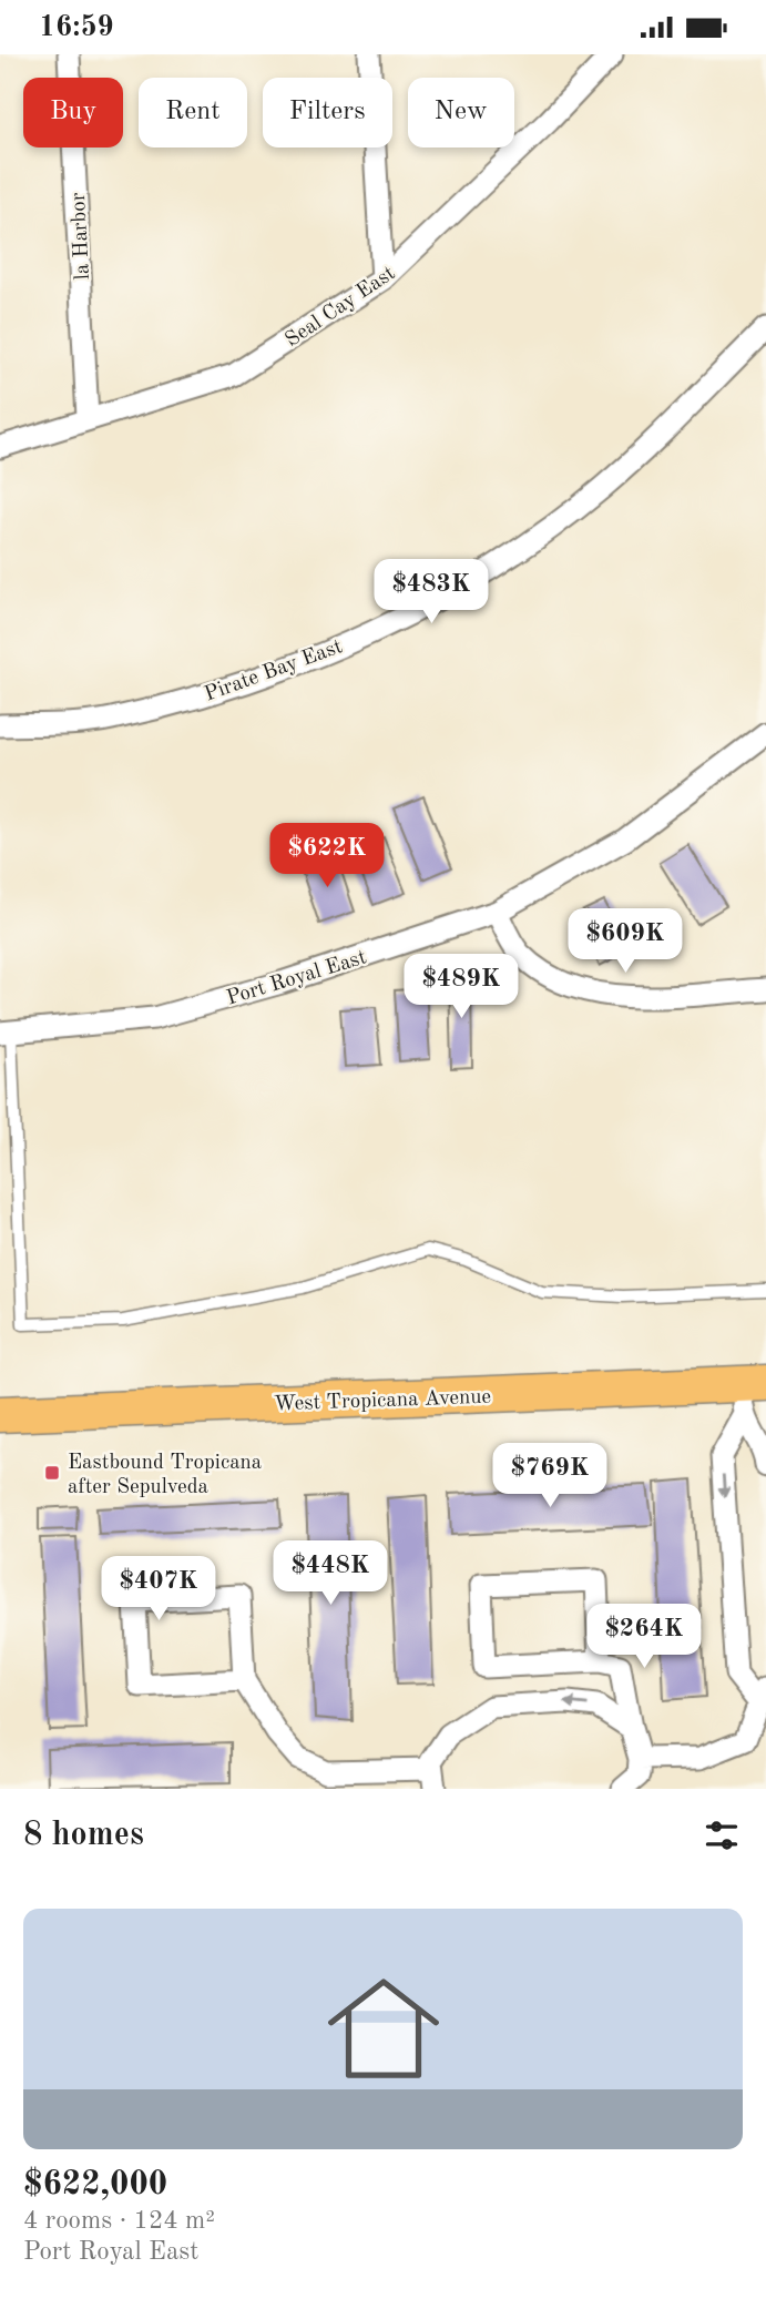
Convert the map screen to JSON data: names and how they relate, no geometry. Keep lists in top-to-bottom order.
{
  "streets": {
    "main road": ["West Tropicana Avenue"],
    "street": [
      "la Harbor",
      "Seal Cay East",
      "Pirate Bay East",
      "Port Royal East"
    ]
  },
  "crossings": [
    ["la Harbor", "Seal Cay East"]
  ],
  "places": {
    "transit": ["Eastbound Tropicana after Sepulveda"]
  },
  "page": {
    "status": "16:59",
    "chip": [
      "Buy",
      "Rent",
      "Filters",
      "New"
    ],
    "price": [
      "$483K",
      "$622K",
      "$609K",
      "$489K",
      "$769K",
      "$448K",
      "$407K",
      "$264K"
    ],
    "heading": "8 homes",
    "list": [
      {
        "name": "$622,000",
        "note": "4 rooms · 124 m² · Port Royal East"
      }
    ]
  }
}
